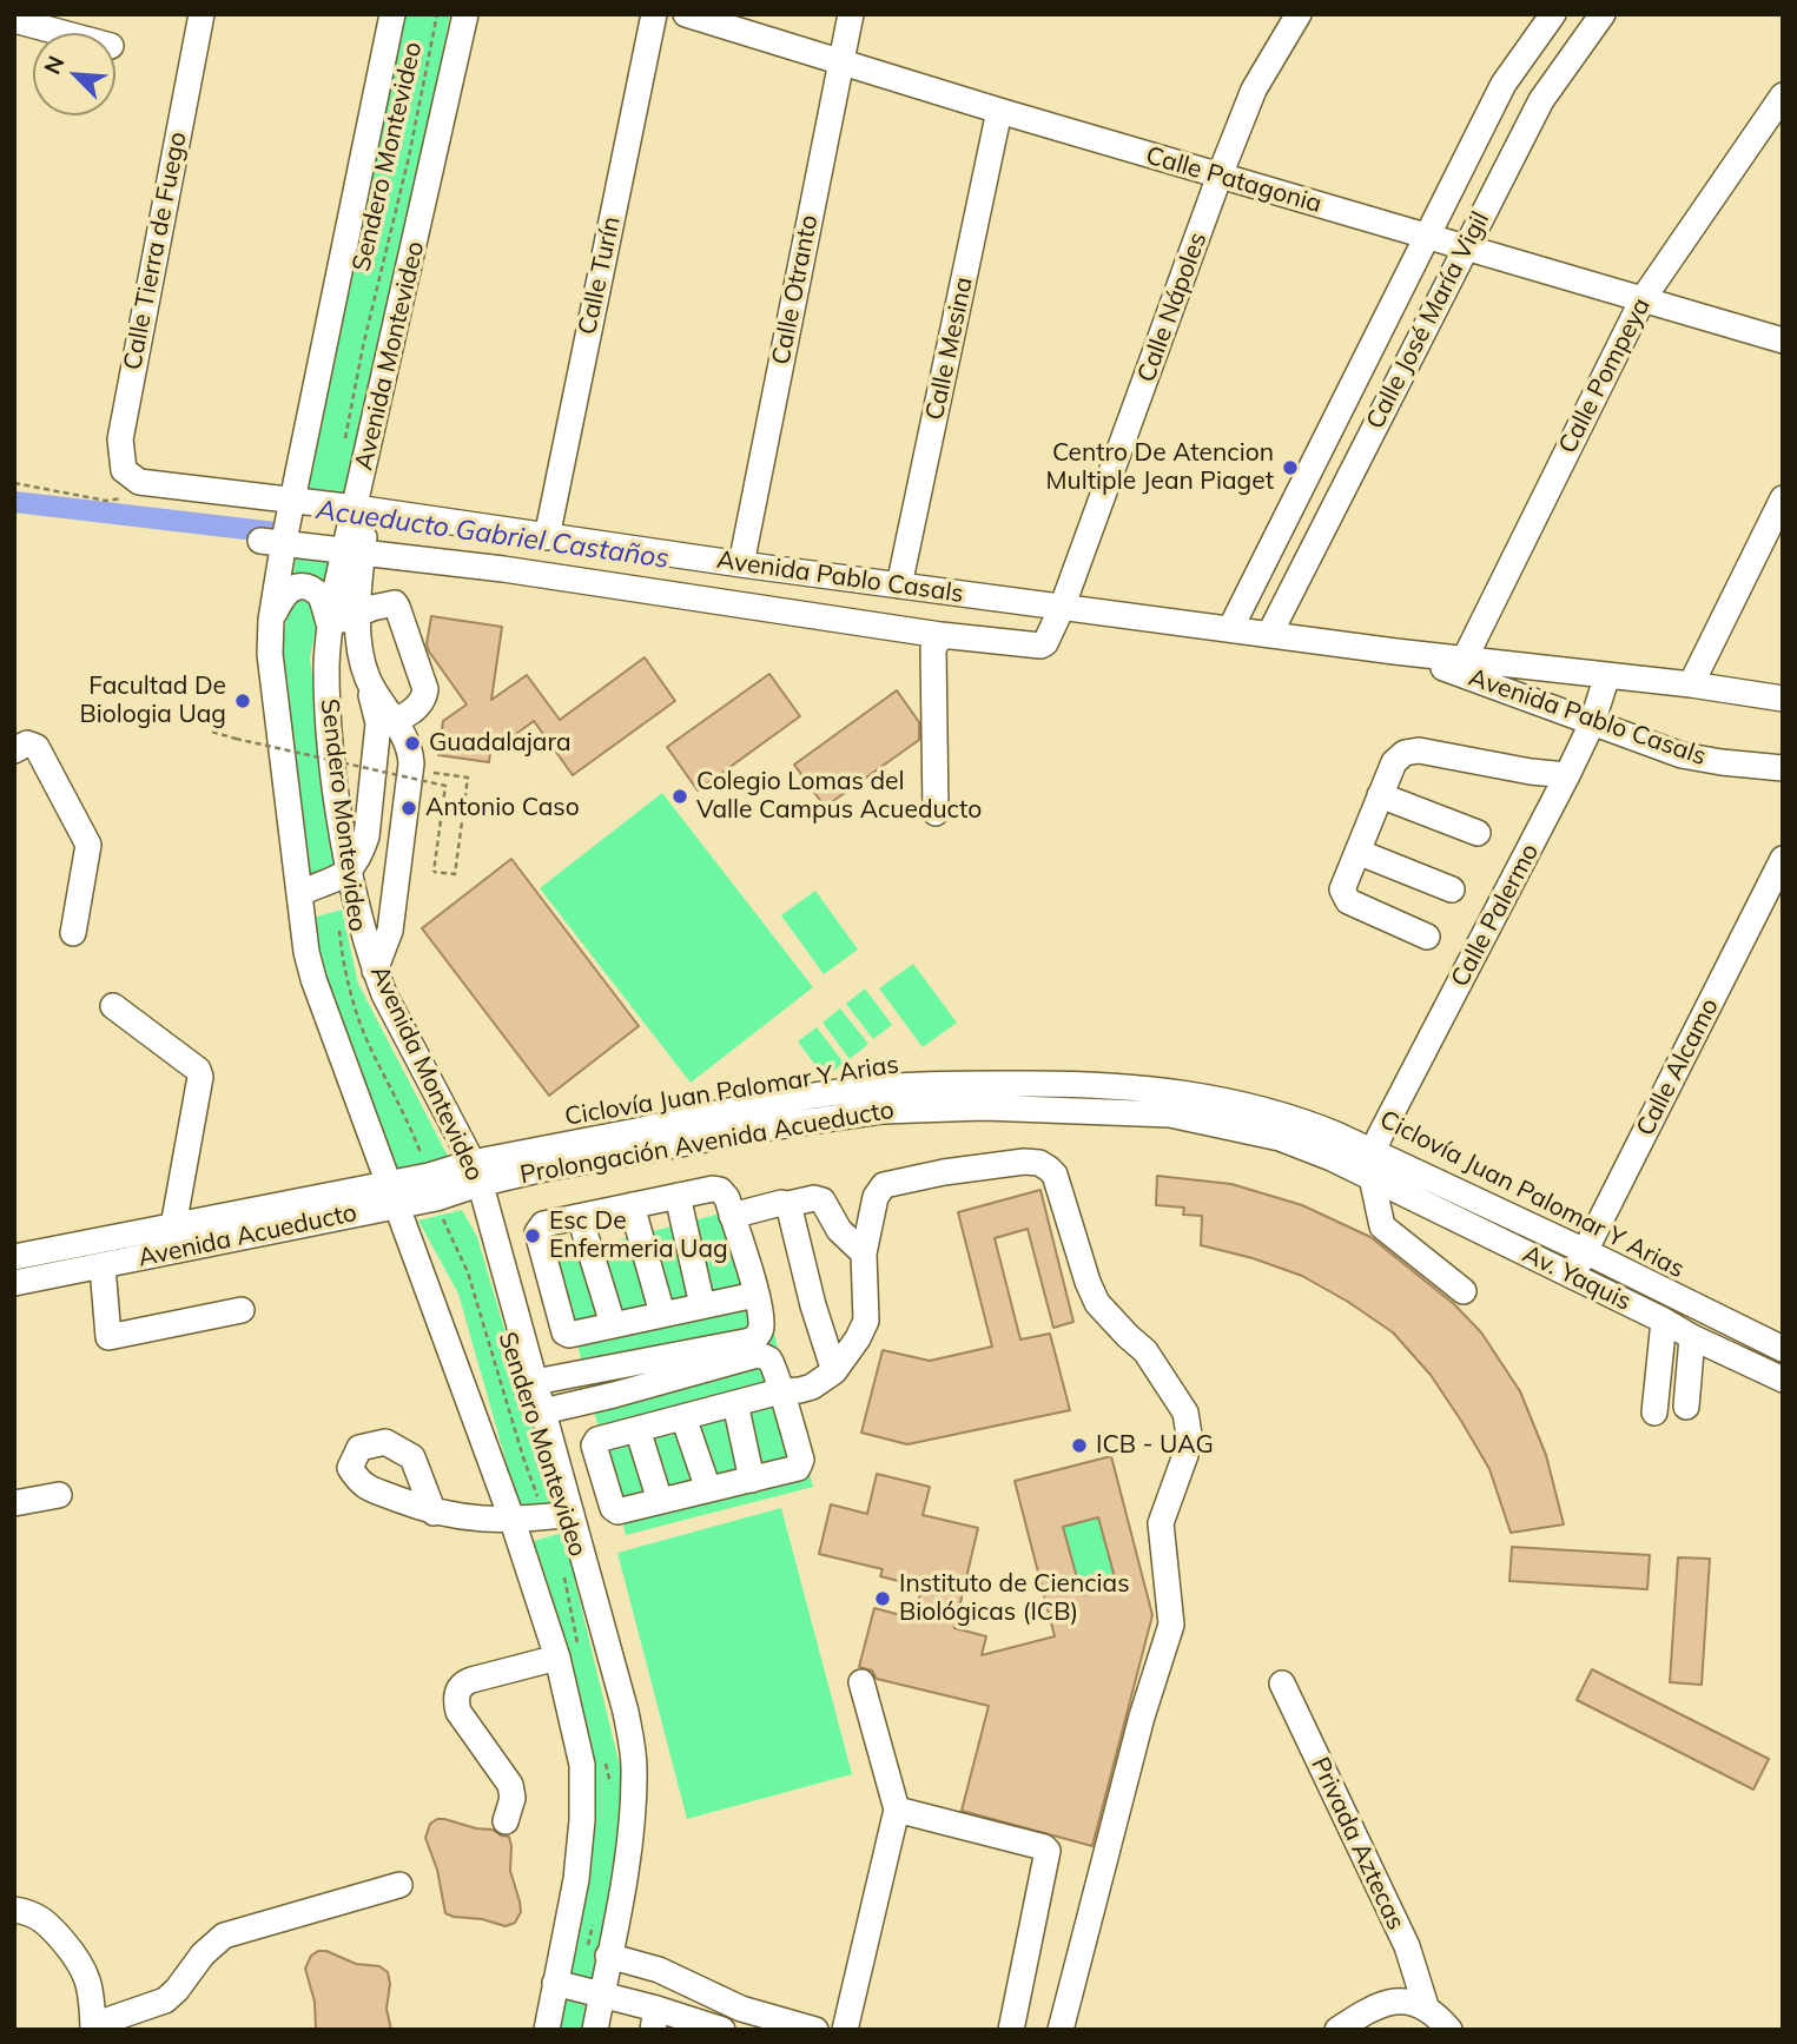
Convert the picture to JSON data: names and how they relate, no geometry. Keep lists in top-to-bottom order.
{
  "streets": {
    "street": [
      "Calle Patagonia",
      "Calle Tierra de Fuego",
      "Calle Turín",
      "Calle Otranto",
      "Calle Nápoles",
      "Calle José María Vigil",
      "Calle Mesina",
      "Avenida Montevideo",
      "Calle Pompeya",
      "Avenida Pablo Casals",
      "Calle Palermo",
      "Calle Alcamo",
      "Prolongación Avenida Acueducto",
      "Avenida Acueducto",
      "Av. Yaquis",
      "Privada Aztecas"
    ],
    "path": ["Sendero Montevideo"]
  },
  "crossings": [
    ["Sendero Montevideo", "Avenida Acueducto"],
    ["Calle Patagonia", "Calle Otranto"],
    ["Calle Patagonia", "Calle Nápoles"],
    ["Calle Patagonia", "Calle José María Vigil"],
    ["Calle Patagonia", "Calle Mesina"],
    ["Calle Patagonia", "Calle Pompeya"],
    ["Calle Tierra de Fuego", "Avenida Pablo Casals"],
    ["Calle Turín", "Avenida Pablo Casals"],
    ["Calle Otranto", "Avenida Pablo Casals"],
    ["Calle Nápoles", "Avenida Pablo Casals"],
    ["Calle José María Vigil", "Avenida Pablo Casals"],
    ["Calle Mesina", "Avenida Pablo Casals"],
    ["Avenida Montevideo", "Avenida Pablo Casals"],
    ["Avenida Montevideo", "Prolongación Avenida Acueducto"],
    ["Avenida Montevideo", "Avenida Acueducto"],
    ["Calle Pompeya", "Avenida Pablo Casals"],
    ["Avenida Pablo Casals", "Calle Palermo"],
    ["Calle Palermo", "Prolongación Avenida Acueducto"],
    ["Calle Palermo", "Av. Yaquis"],
    ["Calle Alcamo", "Av. Yaquis"],
    ["Prolongación Avenida Acueducto", "Avenida Acueducto"],
    ["Prolongación Avenida Acueducto", "Av. Yaquis"]
  ],
  "water": ["Acueducto Gabriel Castaños"],
  "places": [
    "Centro De Atencion Multiple Jean Piaget",
    "Facultad De Biologia Uag",
    "Guadalajara",
    "Colegio Lomas del Valle Campus Acueducto",
    "Antonio Caso",
    "Esc De Enfermeria Uag",
    "ICB - UAG",
    "Instituto de Ciencias Biológicas (ICB)"
  ],
  "north": "top left"
}
